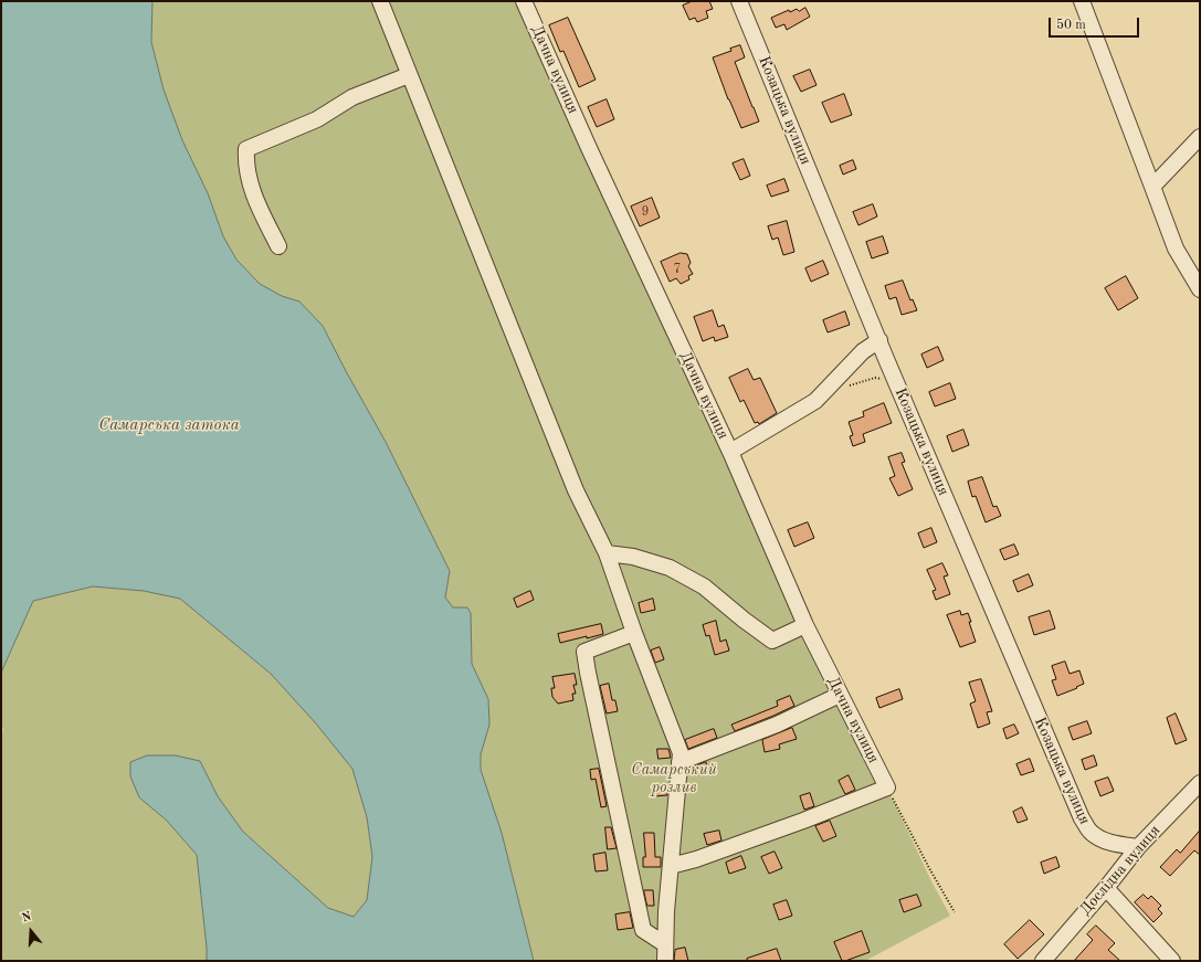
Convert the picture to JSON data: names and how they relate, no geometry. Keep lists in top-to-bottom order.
{
  "streets": {
    "street": ["Дачна вулиця", "Козацька вулиця", "Дослідна вулиця"]
  },
  "crossings": [
    ["Козацька вулиця", "Дослідна вулиця"]
  ],
  "water": ["Самарська затока"],
  "parks": ["Самарський розлив"],
  "house_numbers": ["9", "7"],
  "scale_bar": "50 m",
  "north": "top"
}
